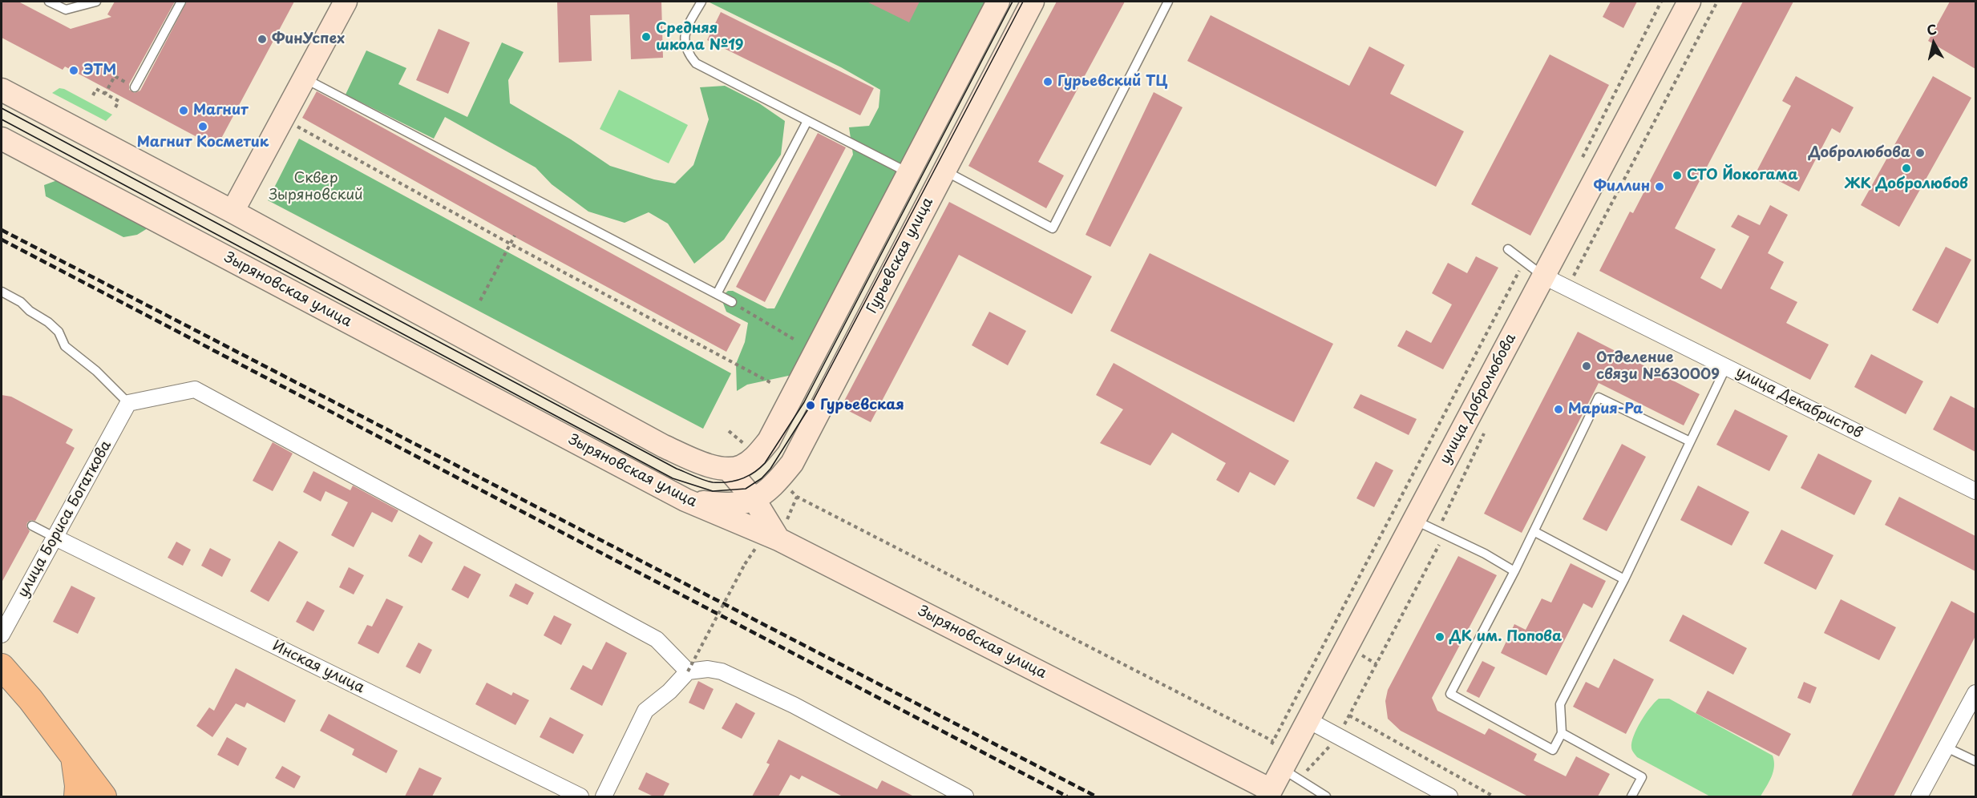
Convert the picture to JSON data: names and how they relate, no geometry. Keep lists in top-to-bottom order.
{
  "streets": {
    "main road": ["Гурьевская улица", "Зыряновская улица", "улица Добролюбова"],
    "street": ["улица Декабристов", "улица Бориса Богаткова", "Инская улица"]
  },
  "crossings": [
    ["Зыряновская улица", "улица Добролюбова"],
    ["улица Добролюбова", "улица Декабристов"],
    ["улица Бориса Богаткова", "Инская улица"]
  ],
  "parks": ["Cквер Зыряновский"],
  "places": [
    "Средняя школа №19",
    "ФинУспех",
    "ЭТМ",
    "Гурьевский ТЦ",
    "Магнит",
    "Магнит Косметик",
    "Добролюбова",
    "ЖК Добролюбов",
    "СТО Йокогама",
    "Филлин",
    "Отделение связи №630009",
    "Гурьевская",
    "Мария-Ра",
    "ДК им. Попова"
  ],
  "north": "top"
}
